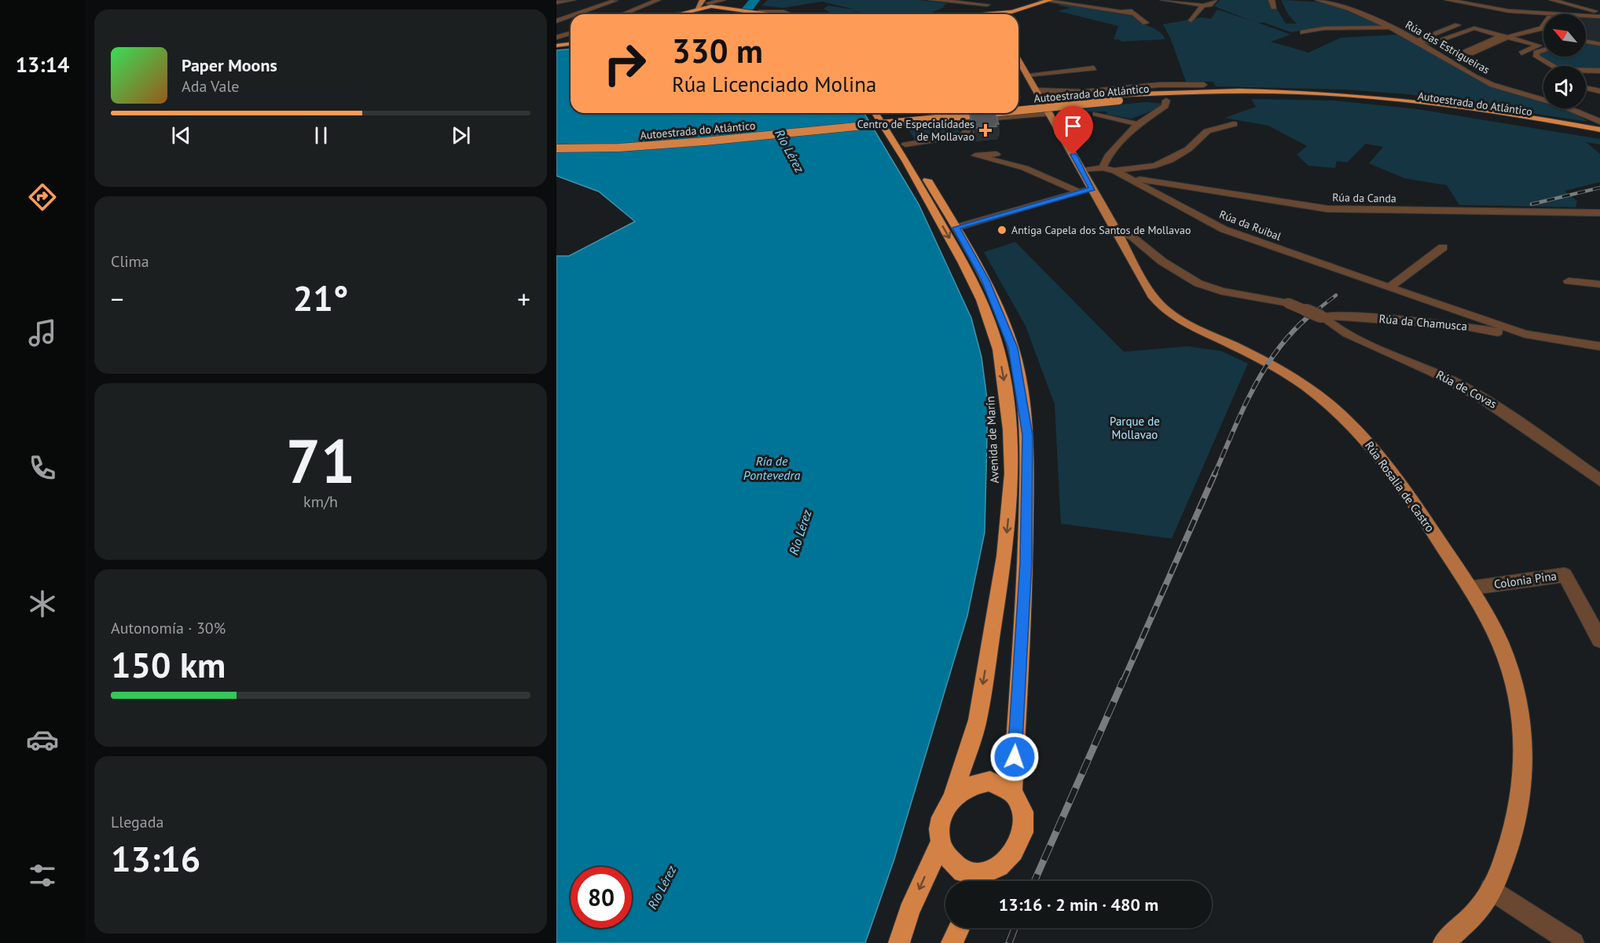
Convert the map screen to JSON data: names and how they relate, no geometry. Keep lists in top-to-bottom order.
{
  "streets": {
    "highway": ["Autoestrada do Atlántico", "Avenida de Marín"],
    "main road": ["Rúa Rosalía de Castro"],
    "street": [
      "Rúa das Estrigueiras",
      "Rúa da Canda",
      "Rúa da Ruibal",
      "Rúa da Chamusca",
      "Rúa de Covas",
      "Colonia Pina"
    ]
  },
  "crossings": [
    ["Rúa da Canda", "Rúa da Ruibal"],
    ["Rúa da Ruibal", "Rúa da Chamusca"],
    ["Rúa da Ruibal", "Rúa Rosalía de Castro"],
    ["Rúa da Chamusca", "Rúa de Covas"],
    ["Rúa Rosalía de Castro", "Colonia Pina"]
  ],
  "water": ["Río Lérez", "Ría de Pontevedra"],
  "parks": ["Parque de Mollavao"],
  "places": {
    "health": ["Centro de Especialidades de Mollavao"],
    "other": ["Antiga Capela dos Santos de Mollavao"]
  },
  "north": "top left",
  "page": {
    "tabs": "13:14",
    "turn": ["330 m", "Rúa Licenciado Molina"],
    "song": ["Paper Moons", "Ada Vale"],
    "tile": [
      "Clima",
      ["71", "km/h"],
      ["Autonomía · 30%", "150 km"],
      ["Llegada", "13:16"]
    ],
    "heat": ["−", "21°", "+"],
    "limit": "80",
    "trip": "13:16 · 2 min · 480 m"
  }
}
